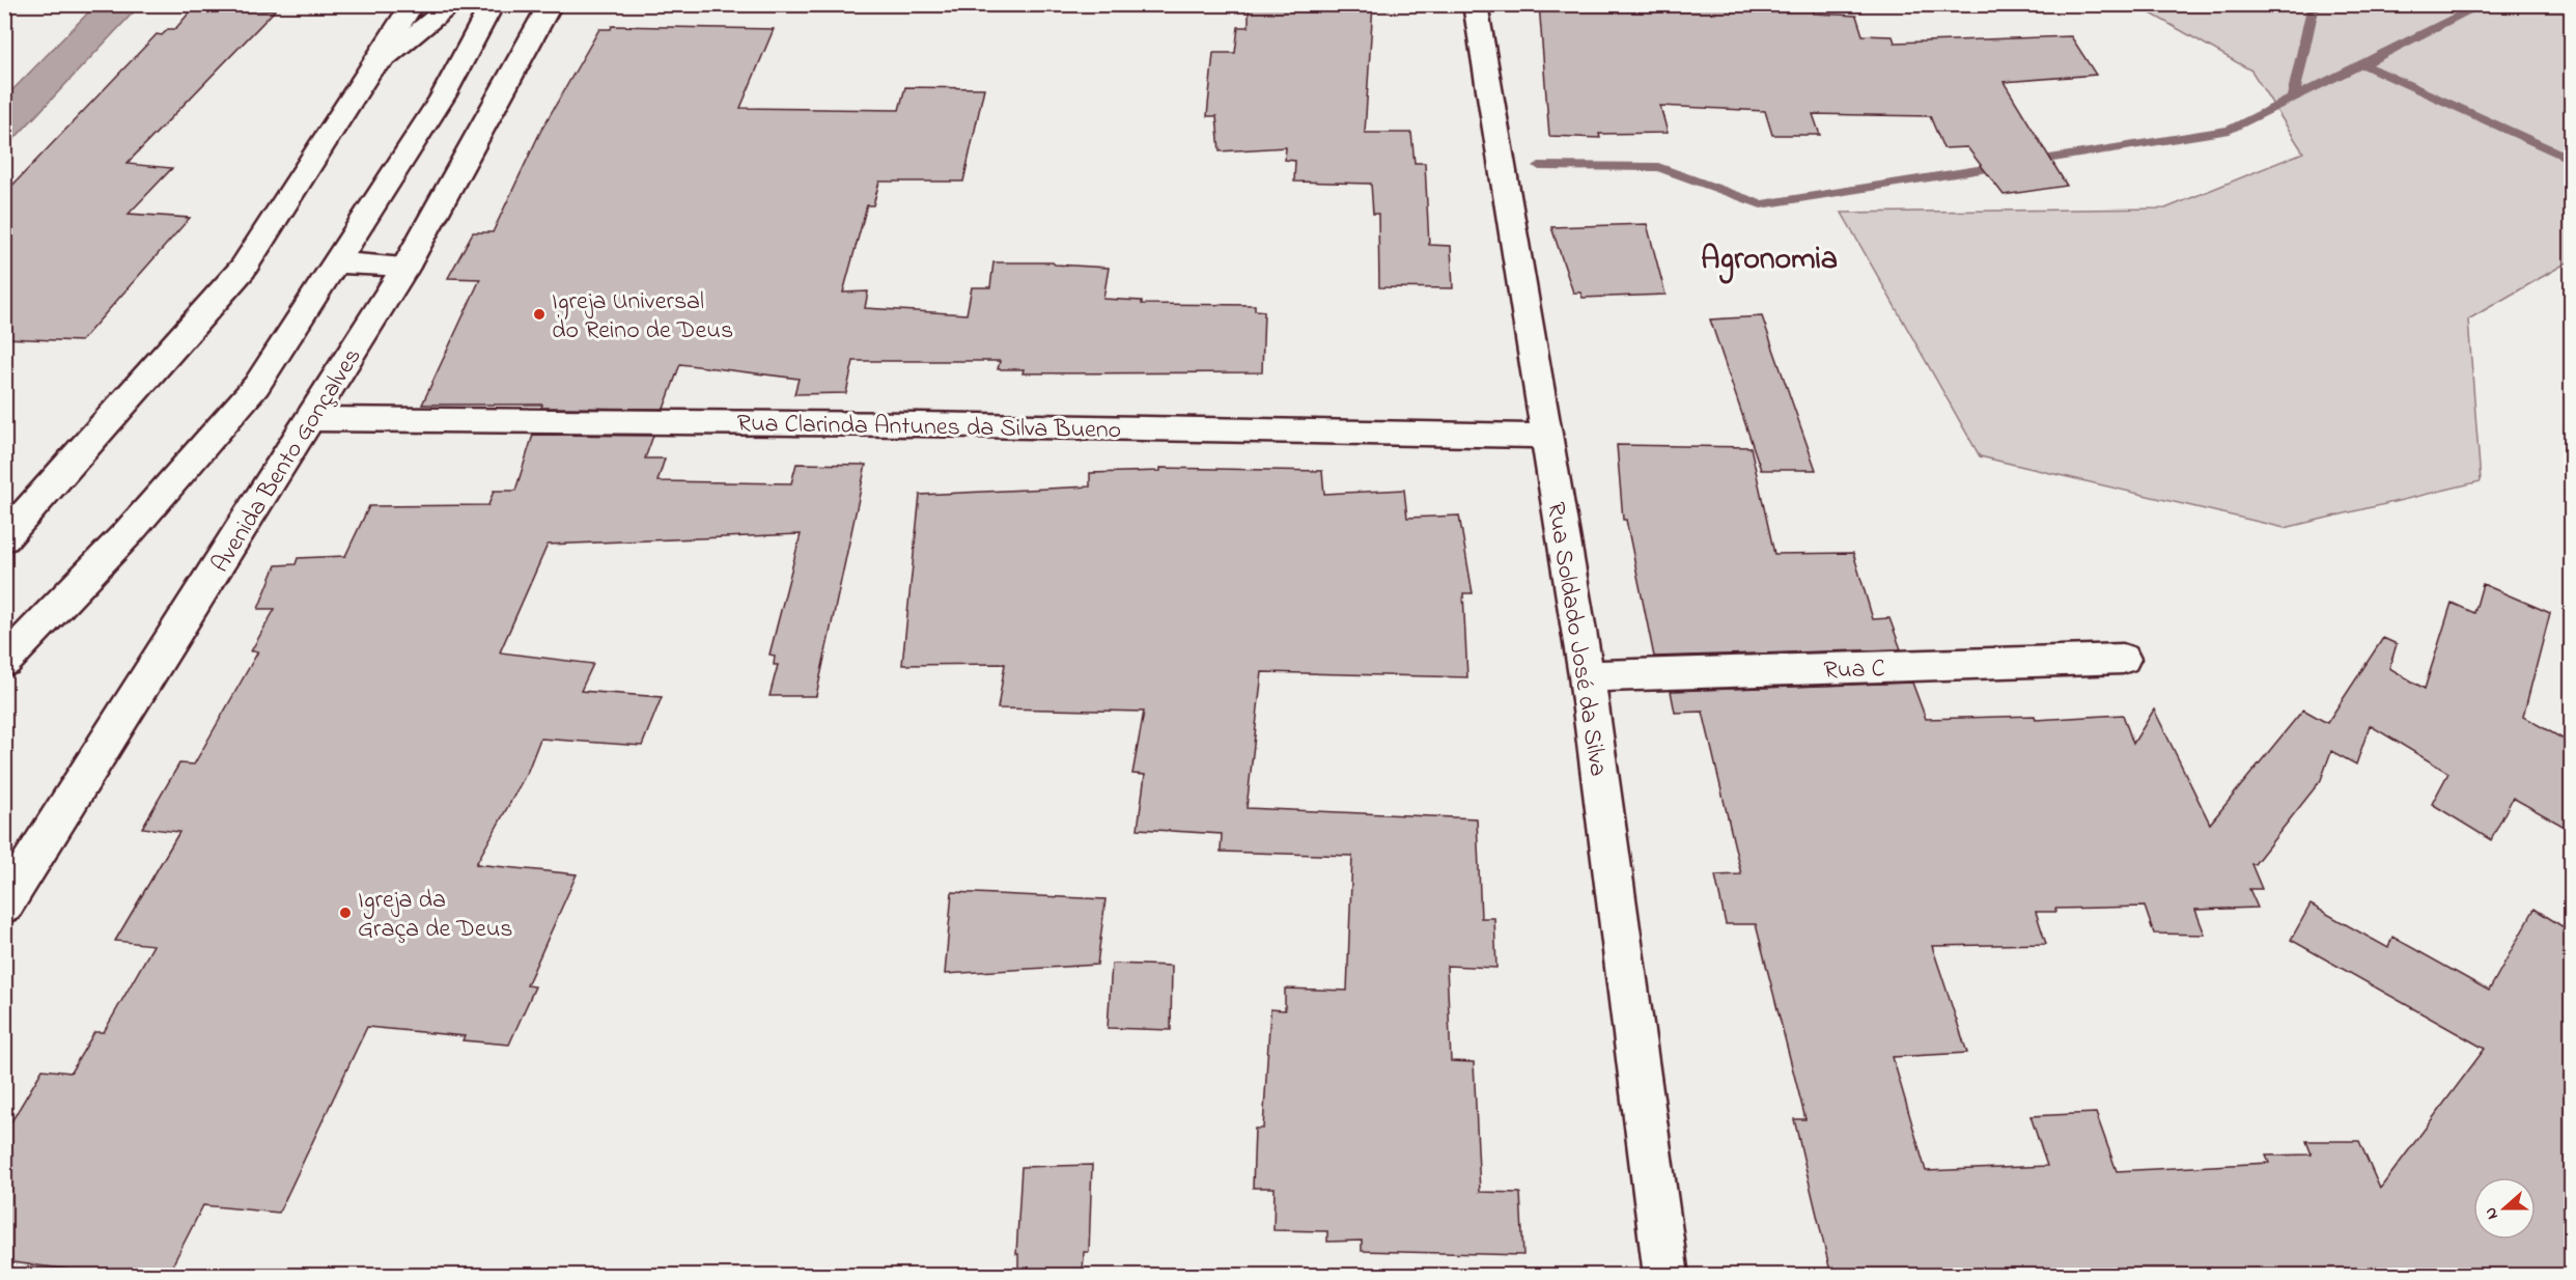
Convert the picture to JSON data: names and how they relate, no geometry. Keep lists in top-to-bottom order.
{
  "streets": {
    "street": [
      "Rua Clarinda Antunes da Silva Bueno",
      "Avenida Bento Gonçalves",
      "Rua Soldado José da Silva",
      "Rua C"
    ]
  },
  "crossings": [
    ["Rua Clarinda Antunes da Silva Bueno", "Avenida Bento Gonçalves"],
    ["Rua Clarinda Antunes da Silva Bueno", "Rua Soldado José da Silva"],
    ["Rua Soldado José da Silva", "Rua C"]
  ],
  "districts": ["Agronomia"],
  "places": ["Igreja Universal do Reino de Deus", "Igreja da Graça de Deus"],
  "north": "left"
}
